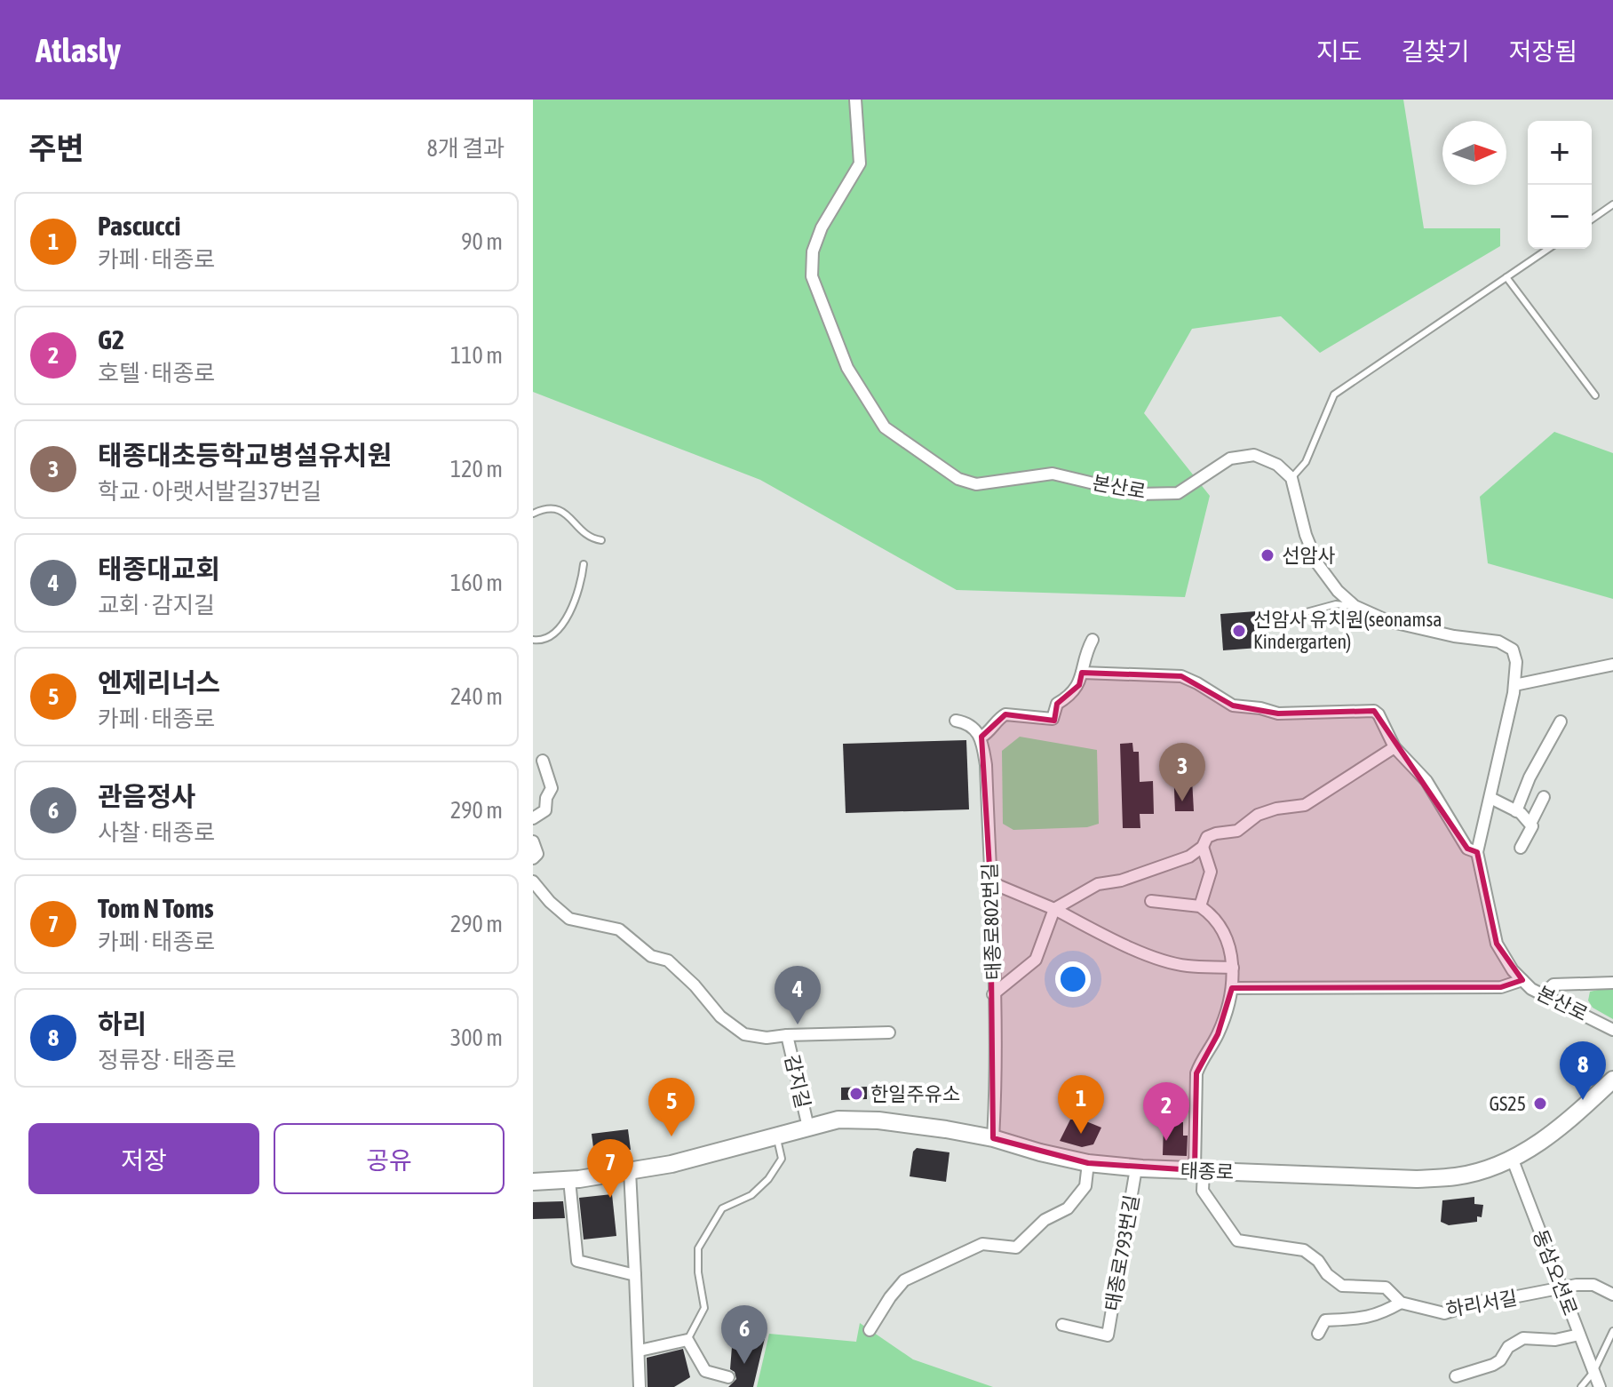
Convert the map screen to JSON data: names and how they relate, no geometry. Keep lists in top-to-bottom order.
{
  "streets": {
    "main road": ["태종로"],
    "street": [
      "본산로",
      "태종로802번길",
      "감지길",
      "태종로793번길",
      "동삼오션로",
      "하리서길"
    ]
  },
  "crossings": [
    ["태종로802번길", "태종로"],
    ["감지길", "태종로"],
    ["태종로", "태종로793번길"],
    ["태종로", "동삼오션로"],
    ["태종로", "하리서길"],
    ["동삼오션로", "하리서길"]
  ],
  "places": [
    "선암사",
    "선암사 유치원(seonamsa Kindergarten)",
    "한일주유소",
    "GS25"
  ],
  "north": "right",
  "page": {
    "header": "Atlasly",
    "nav": ["지도", "길찾기", "저장됨"],
    "heading": ["주변", "8개 결과"],
    "map_buttons": ["+", "−"],
    "list": [
      {
        "mark": "1",
        "name": "Pascucci",
        "note": "카페 · 태종로",
        "value": "90 m"
      },
      {
        "mark": "2",
        "name": "G2",
        "note": "호텔 · 태종로",
        "value": "110 m"
      },
      {
        "mark": "3",
        "name": "태종대초등학교병설유치원",
        "note": "학교 · 아랫서발길37번길",
        "value": "120 m"
      },
      {
        "mark": "4",
        "name": "태종대교회",
        "note": "교회 · 감지길",
        "value": "160 m"
      },
      {
        "mark": "5",
        "name": "엔제리너스",
        "note": "카페 · 태종로",
        "value": "240 m"
      },
      {
        "mark": "6",
        "name": "관음정사",
        "note": "사찰 · 태종로",
        "value": "290 m"
      },
      {
        "mark": "7",
        "name": "Tom N Toms",
        "note": "카페 · 태종로",
        "value": "290 m"
      },
      {
        "mark": "8",
        "name": "하리",
        "note": "정류장 · 태종로",
        "value": "300 m"
      }
    ],
    "pins": [
      "3",
      "4",
      "8",
      "1",
      "5",
      "2",
      "7",
      "6"
    ],
    "buttons": ["저장", "공유"]
  }
}
